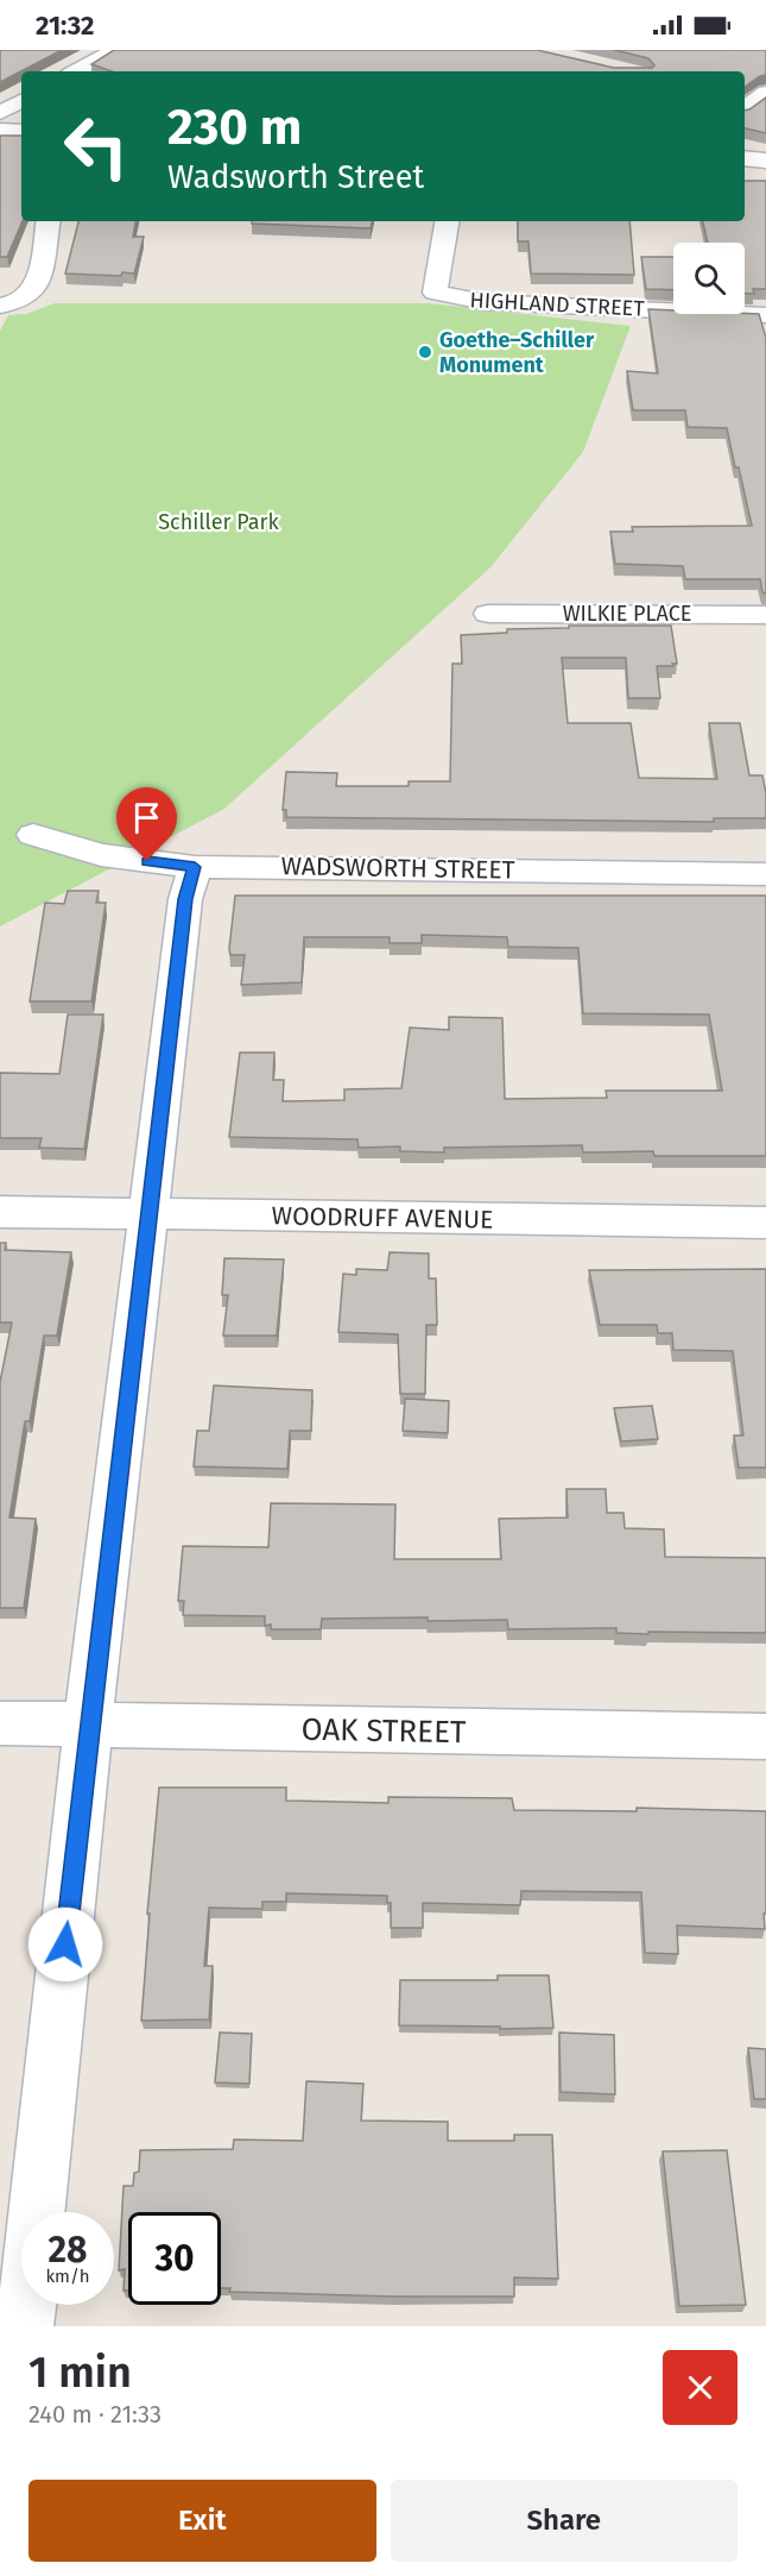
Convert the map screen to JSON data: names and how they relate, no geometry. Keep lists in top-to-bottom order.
{
  "streets": {
    "street": [
      "HIGHLAND STREET",
      "WILKIE PLACE",
      "WADSWORTH STREET",
      "WOODRUFF AVENUE",
      "OAK STREET"
    ]
  },
  "parks": ["Schiller Park"],
  "places": ["Goethe–Schiller Monument"],
  "page": {
    "status": "21:32",
    "turn": ["230 m", "Wadsworth Street"],
    "speed": "28 km/h",
    "limit": "30",
    "heading": ["1 min", "240 m · 21:33"],
    "buttons": ["Exit", "Share"]
  }
}
